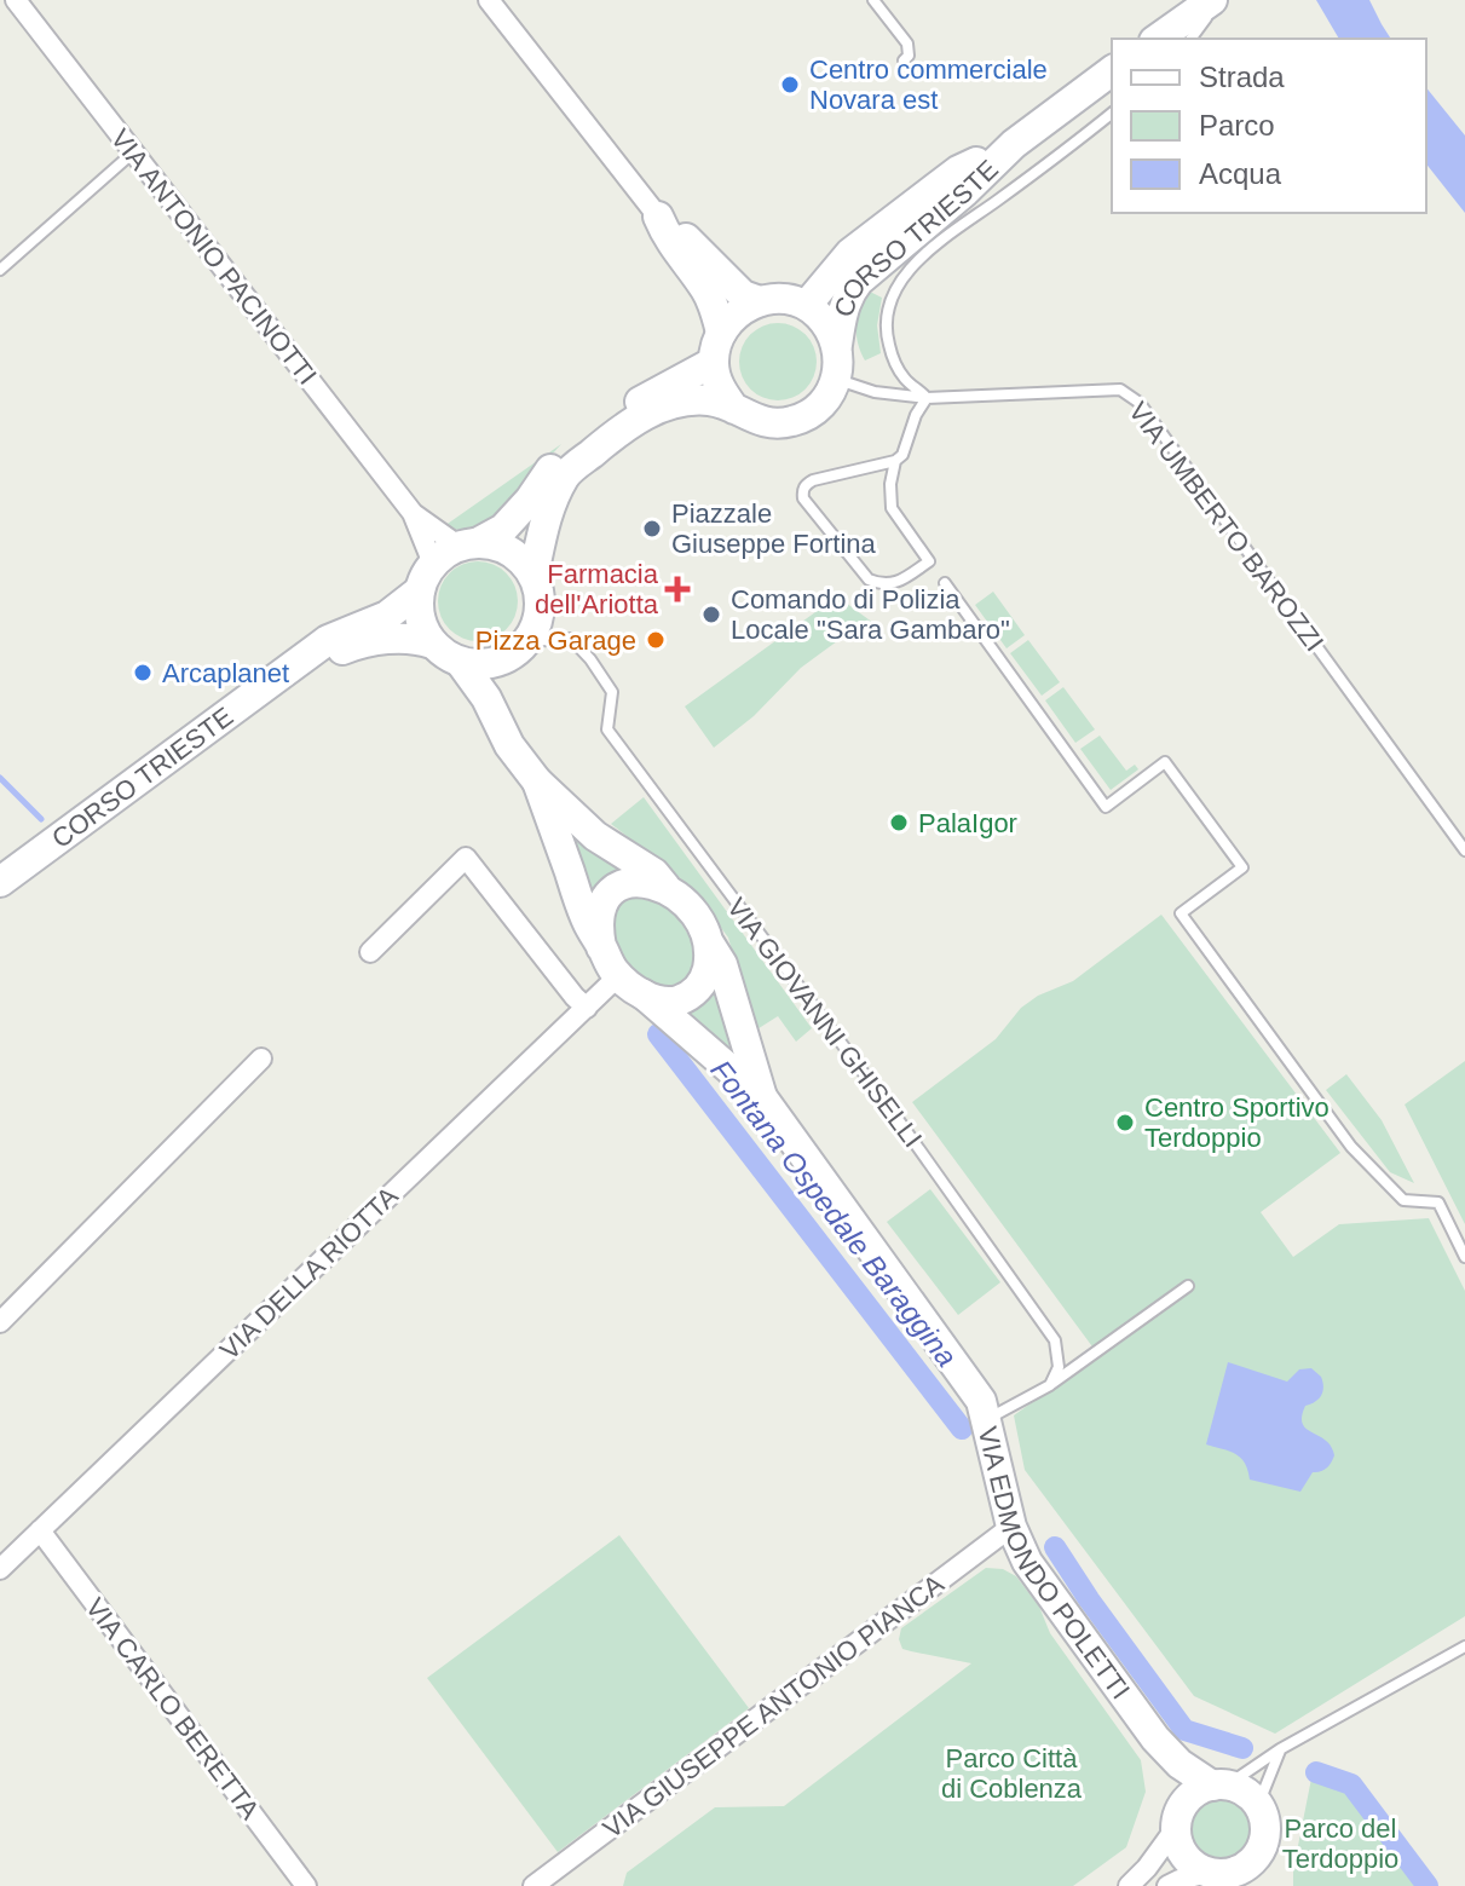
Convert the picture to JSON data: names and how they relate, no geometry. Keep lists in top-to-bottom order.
{
  "streets": {
    "main road": ["CORSO TRIESTE", "VIA EDMONDO POLETTI"],
    "street": [
      "VIA ANTONIO PACINOTTI",
      "VIA DELLA RIOTTA",
      "VIA GIUSEPPE ANTONIO PIANCA",
      "VIA CARLO BERETTA"
    ],
    "lane": ["VIA UMBERTO BAROZZI", "VIA GIOVANNI GHISELLI"]
  },
  "crossings": [
    ["CORSO TRIESTE", "VIA ANTONIO PACINOTTI"],
    ["CORSO TRIESTE", "VIA UMBERTO BAROZZI"],
    ["CORSO TRIESTE", "VIA GIOVANNI GHISELLI"],
    ["VIA ANTONIO PACINOTTI", "VIA GIOVANNI GHISELLI"],
    ["VIA DELLA RIOTTA", "VIA EDMONDO POLETTI"],
    ["VIA DELLA RIOTTA", "VIA CARLO BERETTA"],
    ["VIA EDMONDO POLETTI", "VIA GIUSEPPE ANTONIO PIANCA"]
  ],
  "water": ["Fontana Ospedale Baraggina"],
  "parks": ["Parco Città di Coblenza", "Parco del Terdoppio"],
  "places": {
    "other": [
      "Centro commerciale Novara est",
      "Piazzale Giuseppe Fortina",
      "Comando di Polizia Locale \"Sara Gambaro\"",
      "Pizza Garage",
      "Arcaplanet",
      "PalaIgor",
      "Centro Sportivo Terdoppio"
    ],
    "health": ["Farmacia dell'Ariotta"]
  },
  "legend": ["Strada", "Parco", "Acqua"]
}
